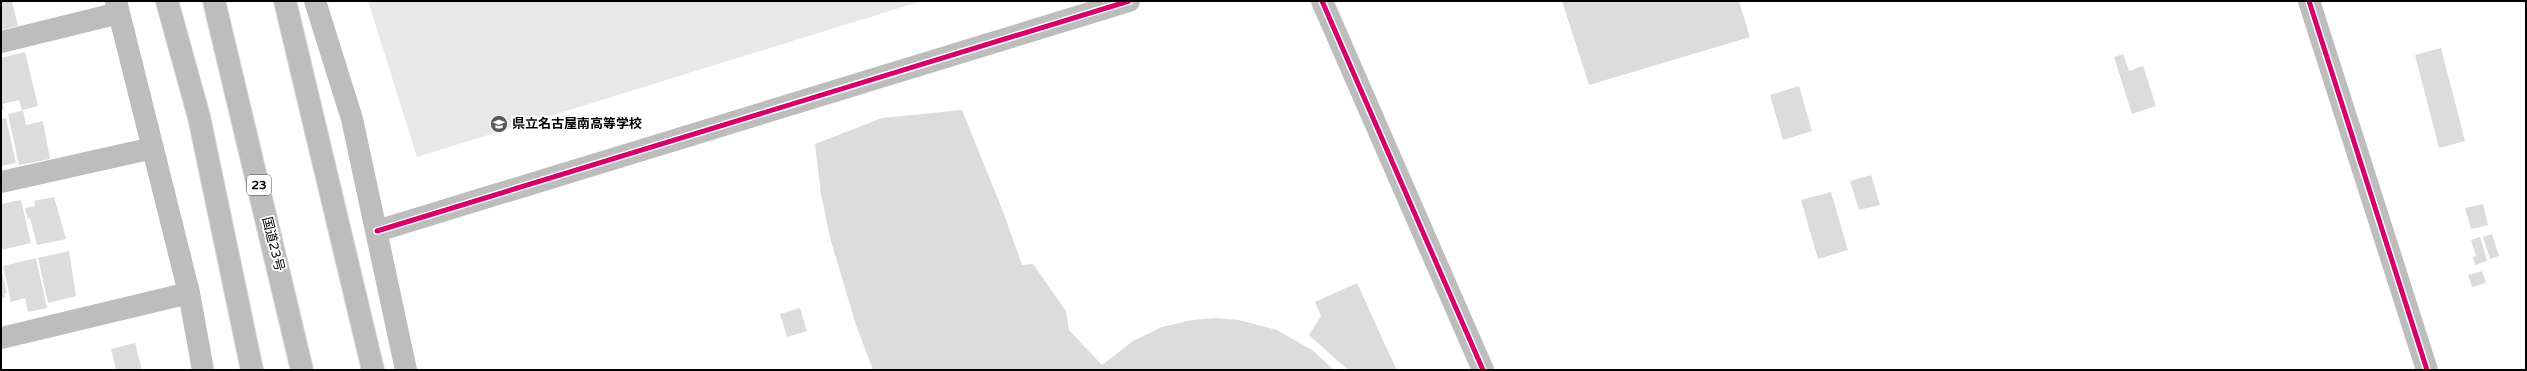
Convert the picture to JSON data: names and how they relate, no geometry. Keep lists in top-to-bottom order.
{
  "streets": {
    "main road": ["23", "国道23号"]
  },
  "places": {
    "school or university": ["県立名古屋南高等学校"]
  }
}
